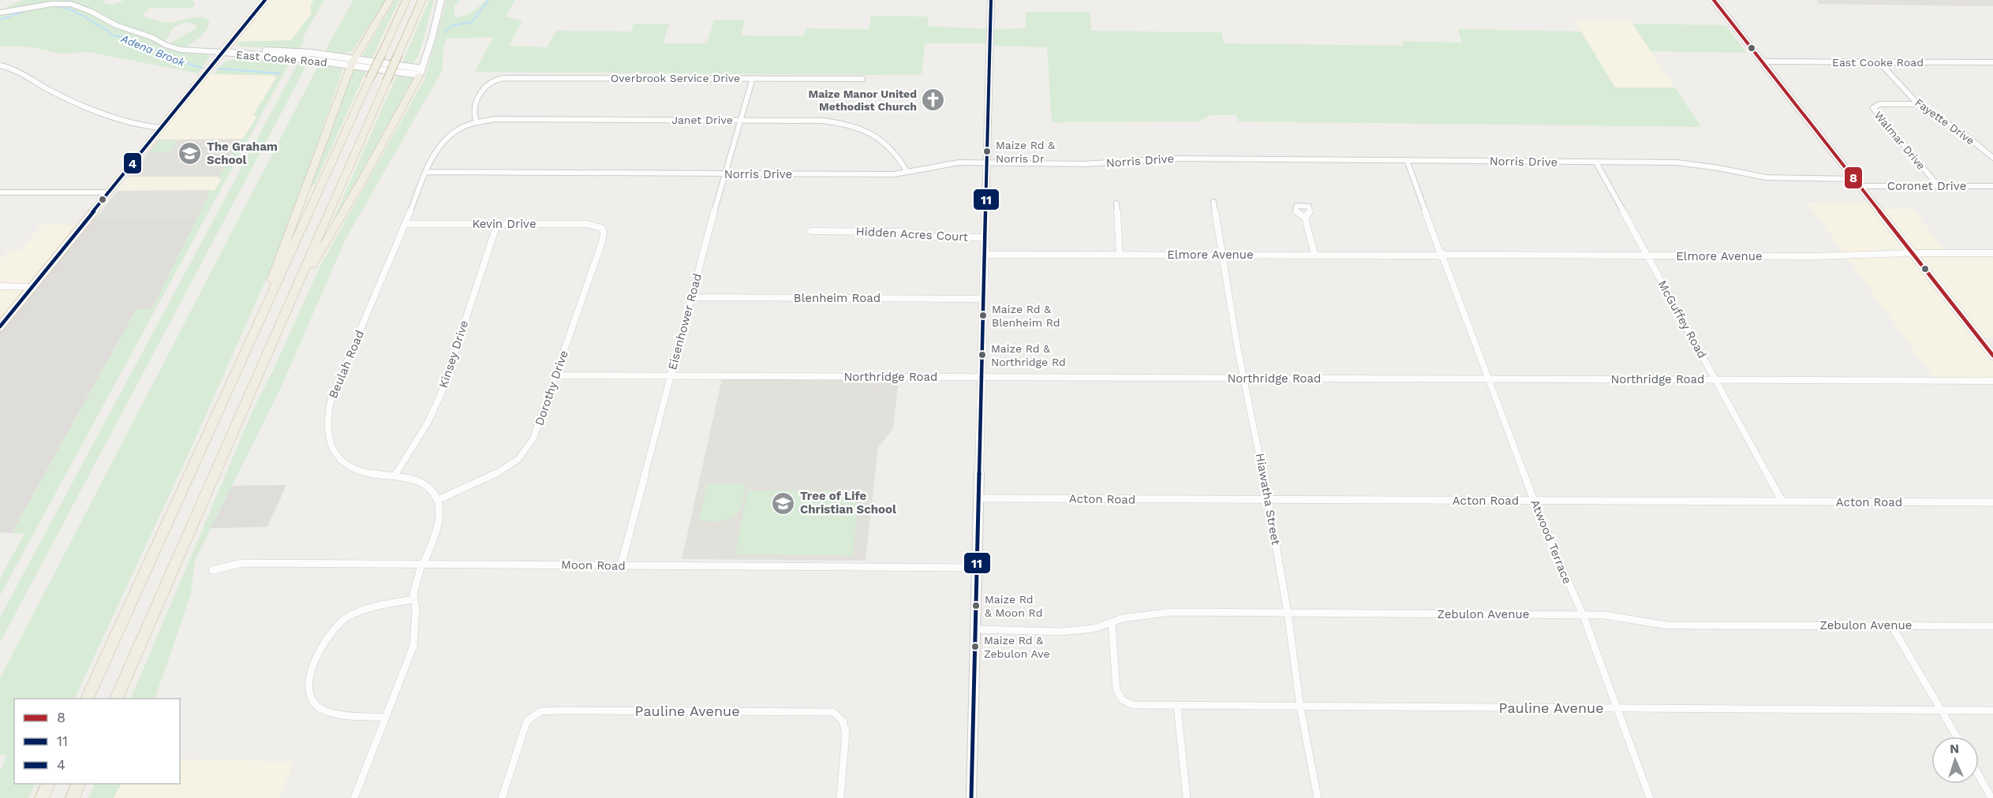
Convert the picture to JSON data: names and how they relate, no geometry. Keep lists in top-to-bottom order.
{
  "streets": {
    "main road": ["East Cooke Road"],
    "street": [
      "Overbrook Service Drive",
      "Janet Drive",
      "Fayette Drive",
      "Walmar Drive",
      "Norris Drive",
      "Coronet Drive",
      "Kevin Drive",
      "Hidden Acres Court",
      "Elmore Avenue",
      "Blenheim Road",
      "McGuffey Road",
      "Eisenhower Road",
      "Kinsey Drive",
      "Beulah Road",
      "Northridge Road",
      "Dorothy Drive",
      "Acton Road",
      "Hiawatha Street",
      "Atwood Terrace",
      "Moon Road",
      "Zebulon Avenue",
      "Pauline Avenue"
    ]
  },
  "crossings": [
    ["East Cooke Road", "Fayette Drive"],
    ["Overbrook Service Drive", "Janet Drive"],
    ["Overbrook Service Drive", "Eisenhower Road"],
    ["Overbrook Service Drive", "Beulah Road"],
    ["Janet Drive", "Norris Drive"],
    ["Janet Drive", "Eisenhower Road"],
    ["Janet Drive", "Beulah Road"],
    ["Fayette Drive", "Walmar Drive"],
    ["Walmar Drive", "Coronet Drive"],
    ["Norris Drive", "McGuffey Road"],
    ["Norris Drive", "Eisenhower Road"],
    ["Norris Drive", "Beulah Road"],
    ["Norris Drive", "Atwood Terrace"],
    ["Kevin Drive", "Kinsey Drive"],
    ["Kevin Drive", "Beulah Road"],
    ["Kevin Drive", "Dorothy Drive"],
    ["Elmore Avenue", "McGuffey Road"],
    ["Elmore Avenue", "Hiawatha Street"],
    ["Elmore Avenue", "Atwood Terrace"],
    ["Blenheim Road", "Eisenhower Road"],
    ["McGuffey Road", "Northridge Road"],
    ["McGuffey Road", "Acton Road"],
    ["Eisenhower Road", "Northridge Road"],
    ["Eisenhower Road", "Moon Road"],
    ["Kinsey Drive", "Beulah Road"],
    ["Beulah Road", "Dorothy Drive"],
    ["Northridge Road", "Dorothy Drive"],
    ["Northridge Road", "Hiawatha Street"],
    ["Northridge Road", "Atwood Terrace"],
    ["Acton Road", "Hiawatha Street"],
    ["Acton Road", "Atwood Terrace"],
    ["Hiawatha Street", "Zebulon Avenue"],
    ["Hiawatha Street", "Pauline Avenue"],
    ["Atwood Terrace", "Zebulon Avenue"],
    ["Atwood Terrace", "Pauline Avenue"],
    ["Zebulon Avenue", "Pauline Avenue"]
  ],
  "water": ["Adena Brook"],
  "places": {
    "church": ["Maize Manor United Methodist Church"],
    "other": [
      "Maize Rd & Norris Dr",
      "Maize Rd & Blenheim Rd",
      "Maize Rd & Northridge Rd",
      "Maize Rd & Moon Rd",
      "Maize Rd & Zebulon Ave"
    ],
    "school or university": ["The Graham School", "Tree of Life Christian School"]
  },
  "lines": ["transit line 8", "transit line 11", "transit line 4"],
  "legend": ["8", "11", "4"],
  "north": "top"
}
